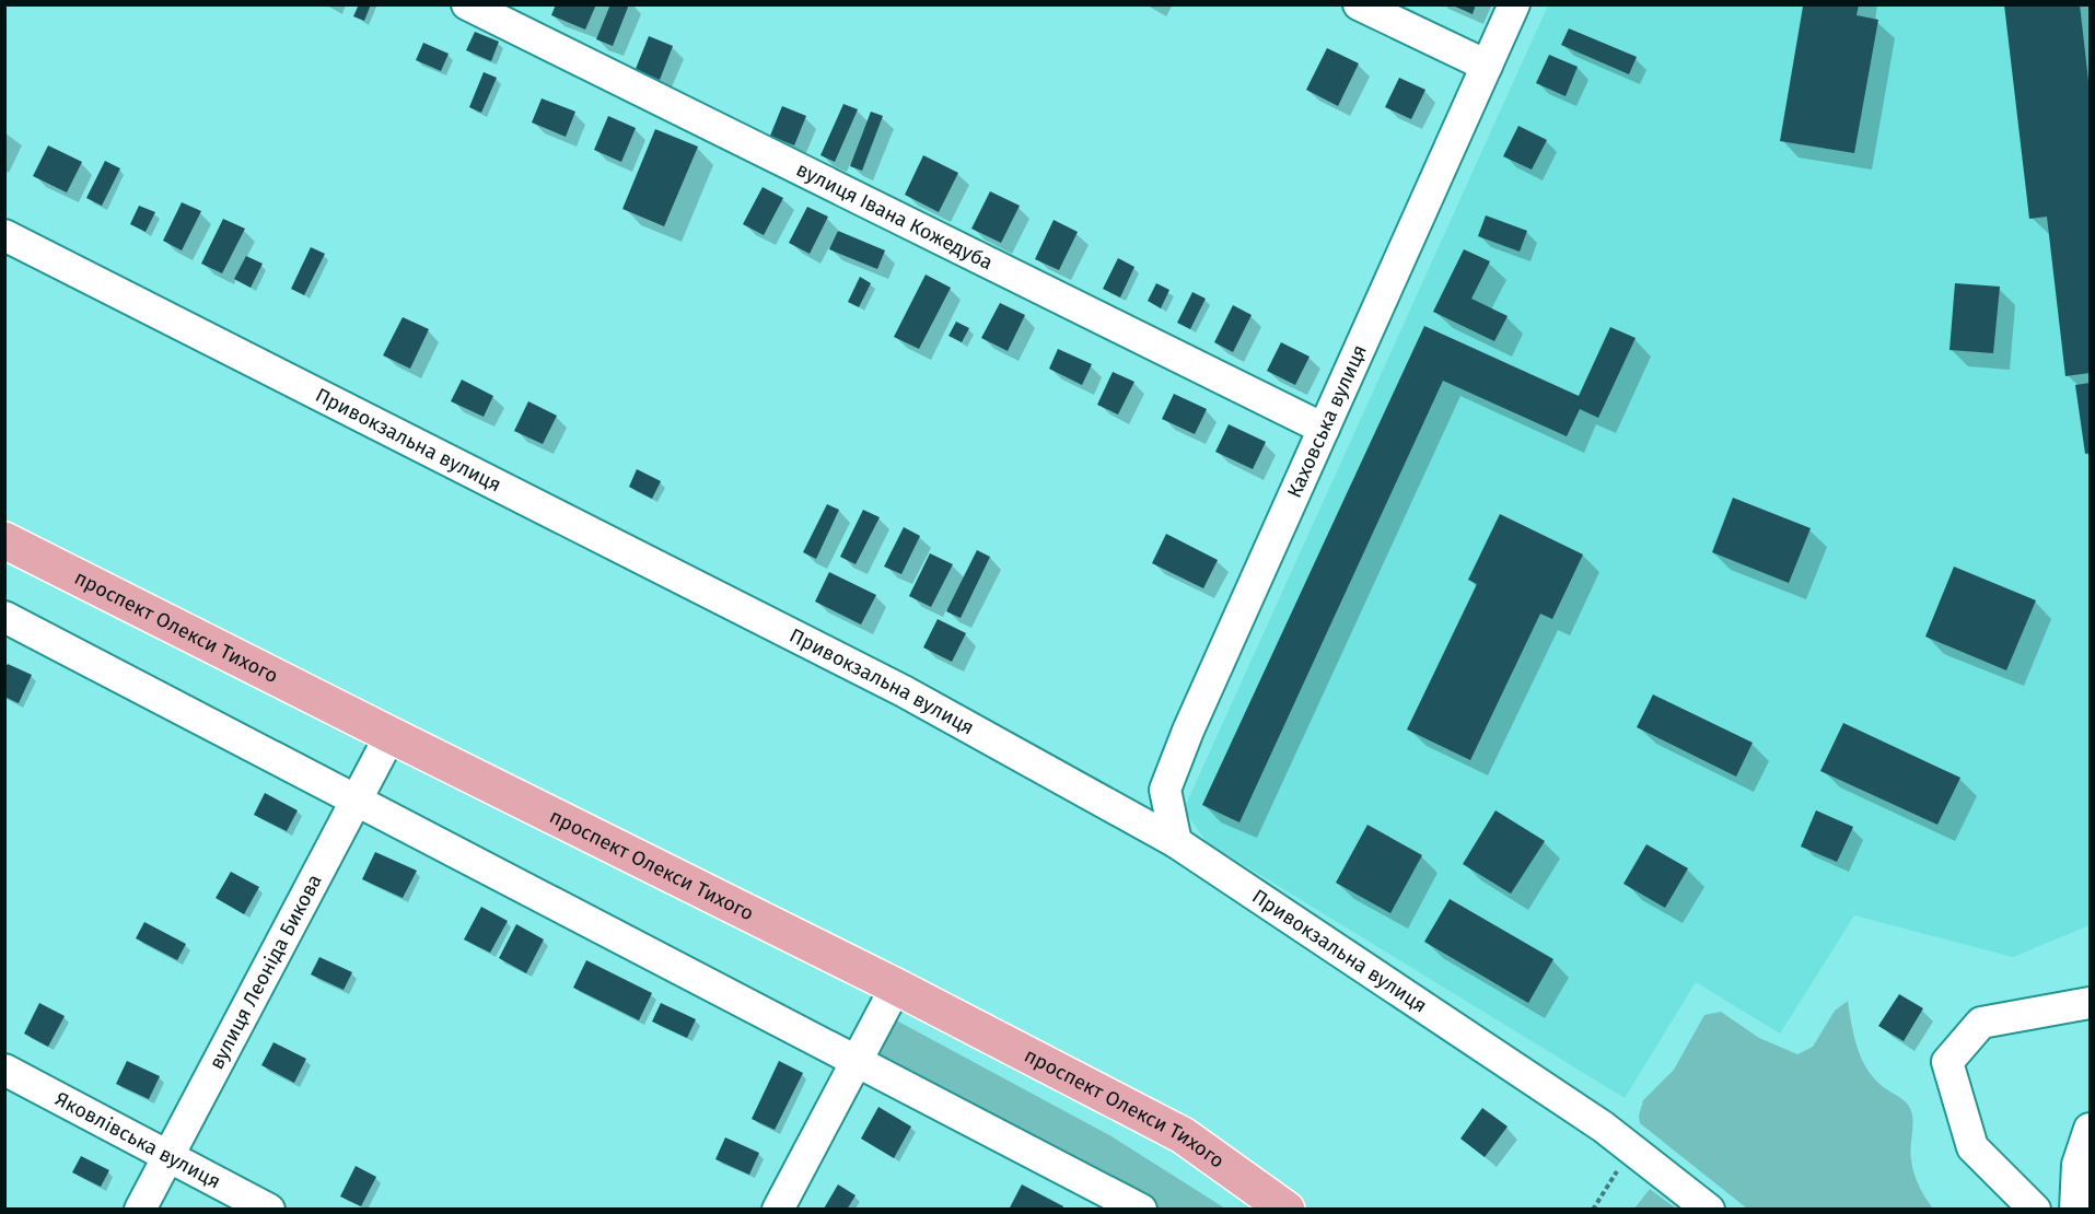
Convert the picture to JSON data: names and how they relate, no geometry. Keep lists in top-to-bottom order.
{
  "streets": {
    "main road": ["проспект Олекси Тихого"],
    "street": [
      "вулиця Івана Кожедуба",
      "Каховська вулиця",
      "Привокзальна вулиця",
      "вулиця Леоніда Бикова",
      "Яковлівська вулиця"
    ]
  },
  "crossings": [
    ["вулиця Івана Кожедуба", "Каховська вулиця"],
    ["Каховська вулиця", "Привокзальна вулиця"],
    ["проспект Олекси Тихого", "вулиця Леоніда Бикова"],
    ["вулиця Леоніда Бикова", "Яковлівська вулиця"]
  ]
}
